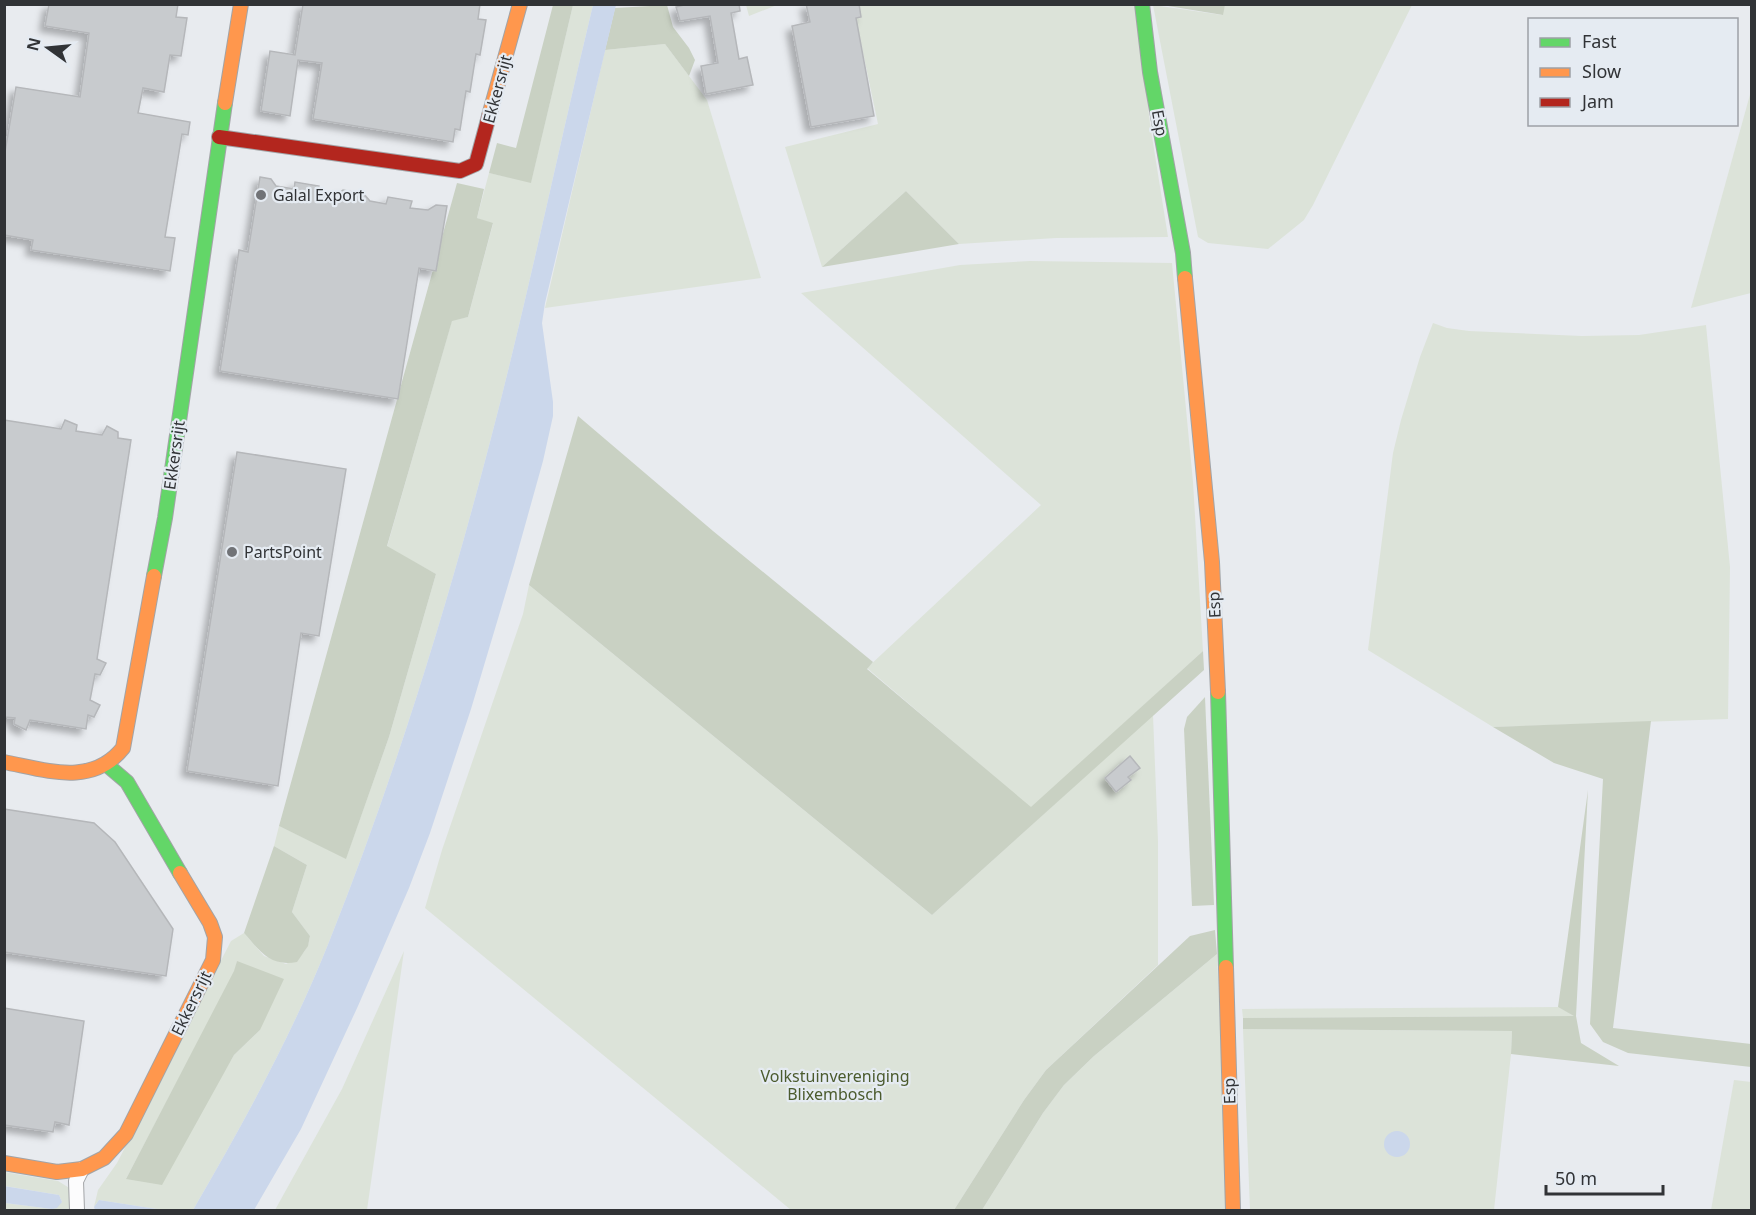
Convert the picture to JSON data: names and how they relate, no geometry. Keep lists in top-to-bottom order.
{
  "streets": {
    "street": ["Ekkersrijt", "Esp"]
  },
  "parks": ["Volkstuinvereniging Blixembosch"],
  "places": ["Galal Export", "PartsPoint"],
  "legend": ["Fast", "Slow", "Jam"],
  "scale_bar": "50 m",
  "north": "left"
}
